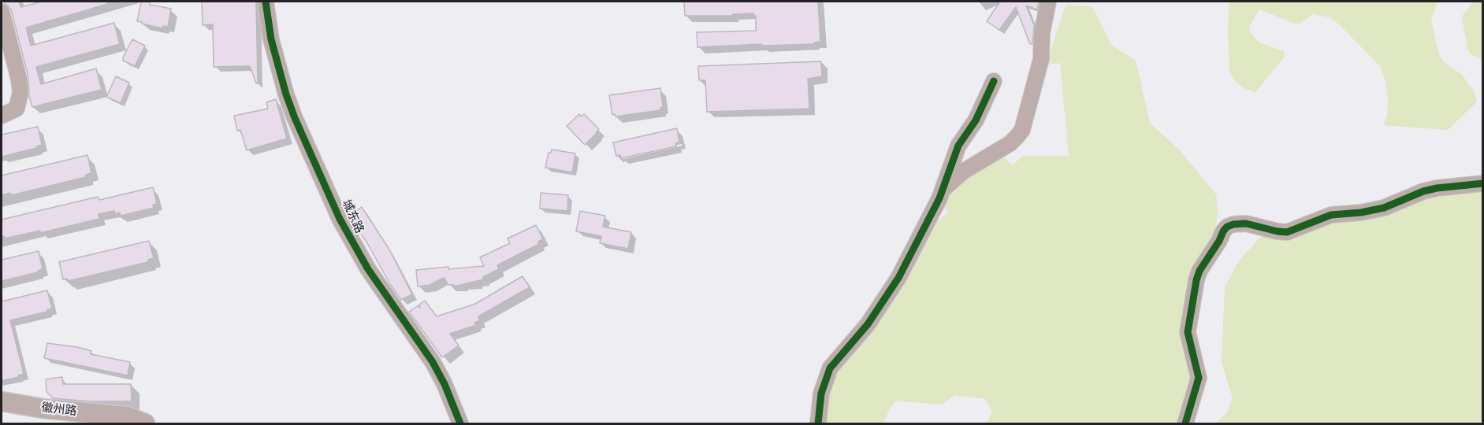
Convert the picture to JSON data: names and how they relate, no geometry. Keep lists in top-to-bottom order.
{
  "streets": {
    "main road": ["徽州路"],
    "street": ["城东路"]
  }
}
